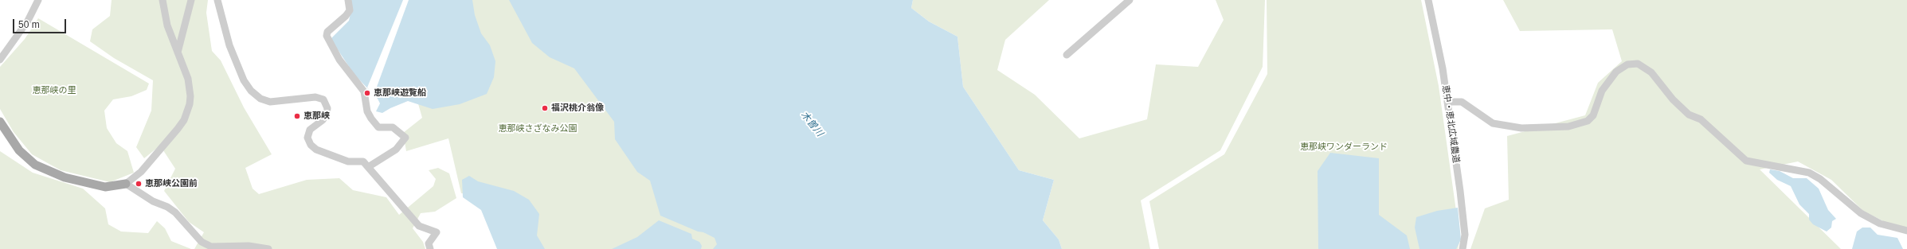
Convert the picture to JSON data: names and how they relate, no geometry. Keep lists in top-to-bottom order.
{
  "streets": {
    "street": ["恵中・恵北広域農道"]
  },
  "water": ["木曽川"],
  "parks": ["恵那峡の里", "恵那峡さざなみ公園", "恵那峡ワンダーランド"],
  "places": [
    "恵那峡遊覧船",
    "福沢桃介翁像",
    "恵那峡",
    "恵那峡公園前"
  ],
  "scale_bar": "50 m"
}
